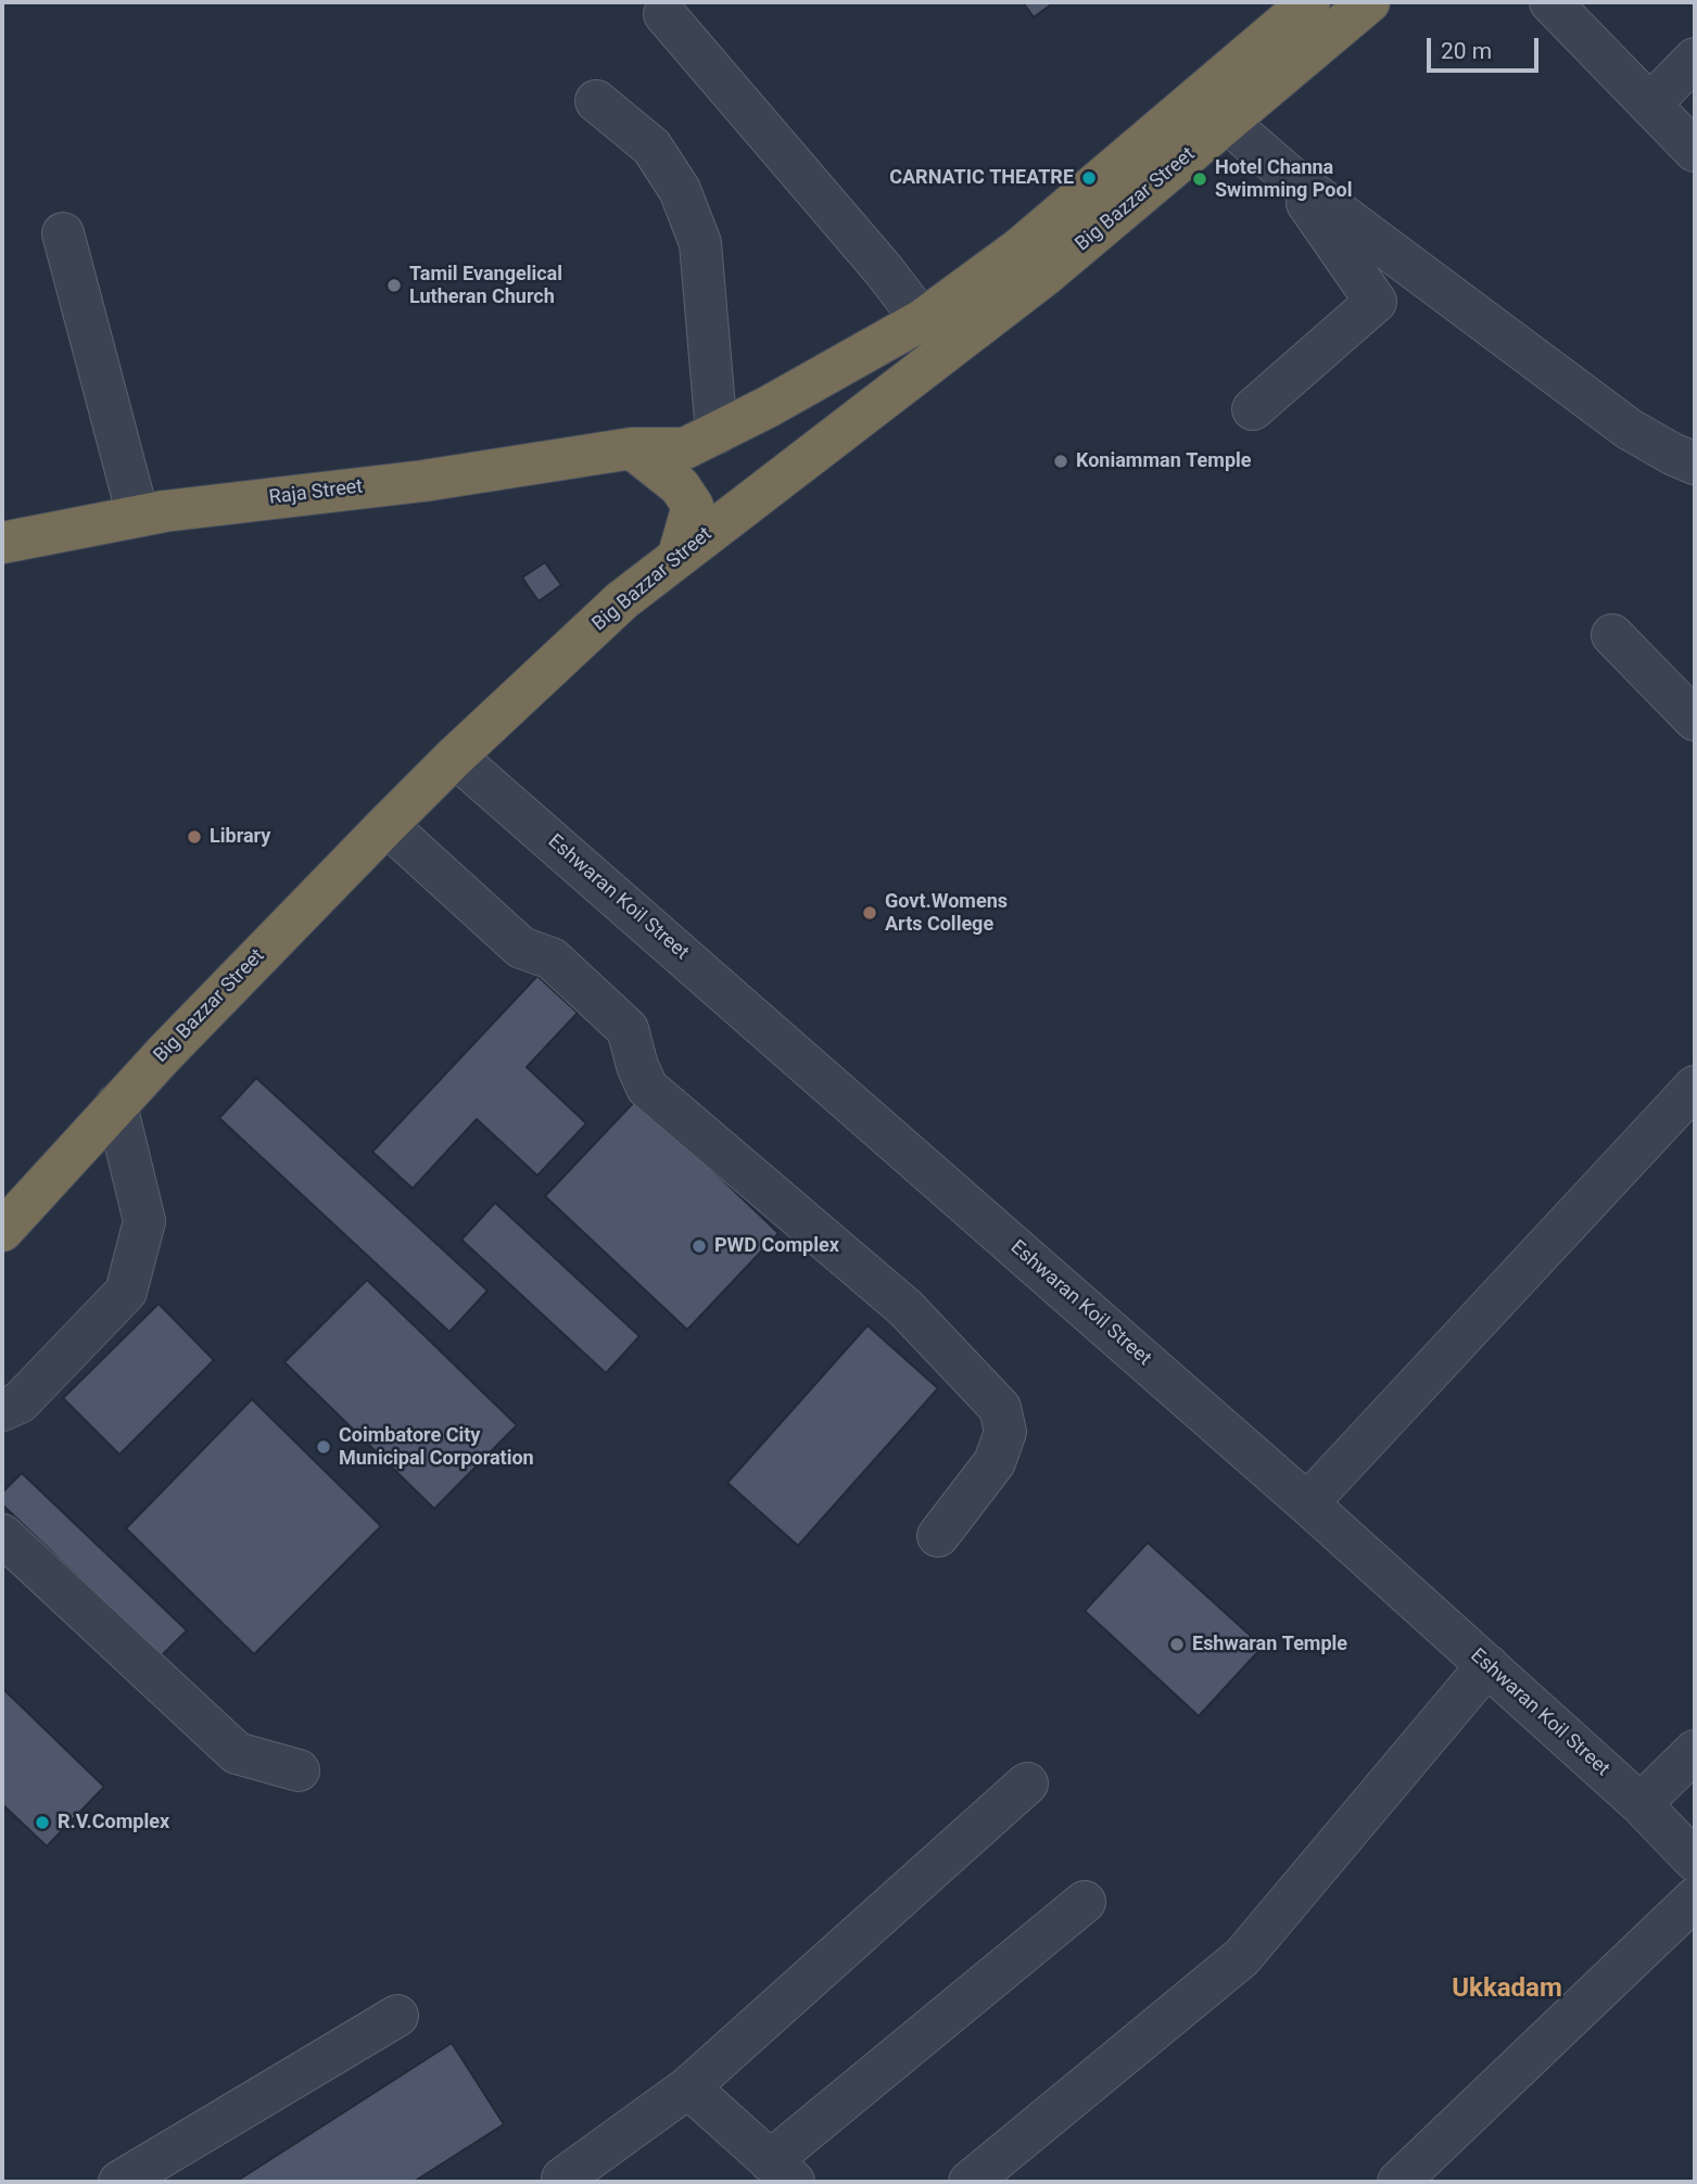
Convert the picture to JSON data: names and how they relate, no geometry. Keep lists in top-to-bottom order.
{
  "streets": {
    "highway": ["Big Bazzar Street", "Raja Street"],
    "street": ["Eshwaran Koil Street"]
  },
  "crossings": [
    ["Big Bazzar Street", "Raja Street"],
    ["Big Bazzar Street", "Eshwaran Koil Street"]
  ],
  "districts": ["Ukkadam"],
  "places": [
    "CARNATIC THEATRE",
    "Hotel Channa Swimming Pool",
    "Tamil Evangelical Lutheran Church",
    "Koniamman Temple",
    "Library",
    "Govt.Womens Arts College",
    "PWD Complex",
    "Coimbatore City Municipal Corporation",
    "Eshwaran Temple",
    "R.V.Complex"
  ],
  "scale_bar": "20 m"
}
